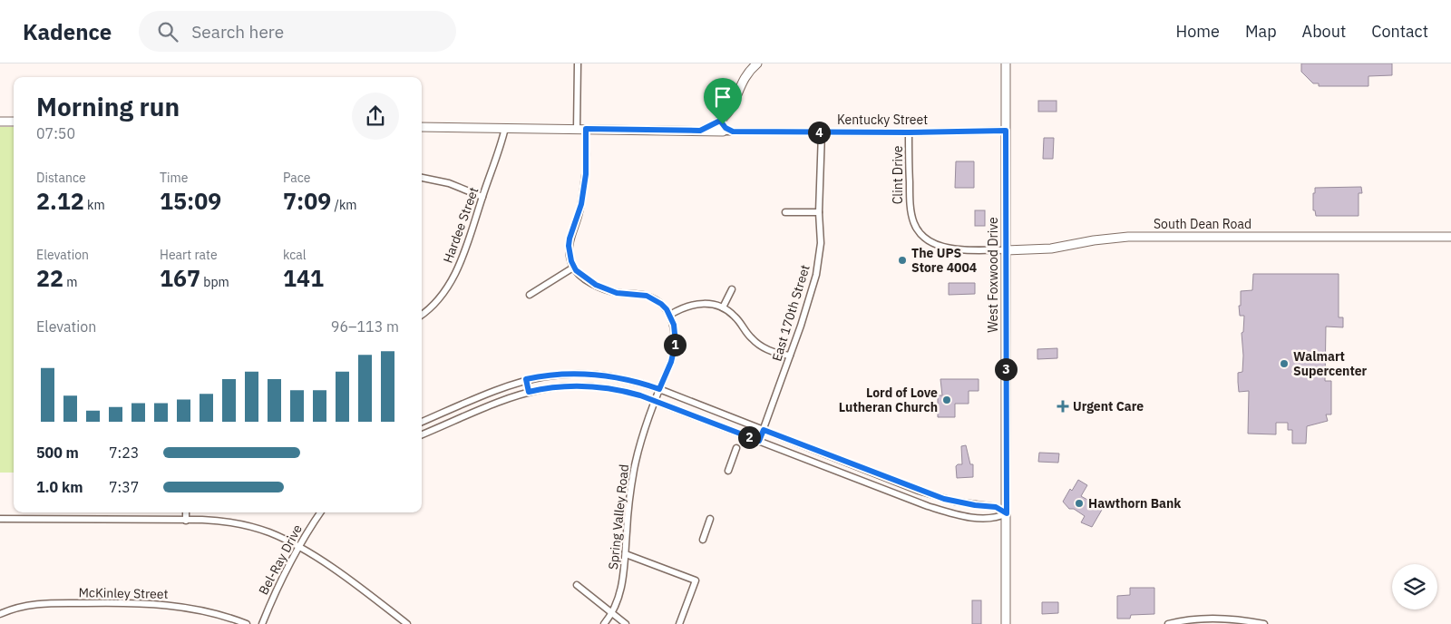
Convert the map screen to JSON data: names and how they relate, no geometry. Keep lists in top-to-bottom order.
{
  "streets": {
    "street": [
      "Kentucky Street",
      "Clint Drive",
      "South Dean Road",
      "Hardee Street",
      "West Foxwood Drive",
      "East 170th Street",
      "Spring Valley Road",
      "Bel-Ray Drive",
      "McKinley Street"
    ]
  },
  "crossings": [
    ["Kentucky Street", "Clint Drive"],
    ["Kentucky Street", "West Foxwood Drive"],
    ["Kentucky Street", "East 170th Street"],
    ["Clint Drive", "South Dean Road"],
    ["Clint Drive", "West Foxwood Drive"],
    ["South Dean Road", "West Foxwood Drive"]
  ],
  "places": {
    "other": [
      "The UPS Store 4004",
      "Walmart Supercenter",
      "Lord of Love Lutheran Church",
      "Hawthorn Bank"
    ],
    "health": ["Urgent Care"]
  },
  "page": {
    "header": "Kadence",
    "search": "Search here",
    "nav": [
      "Home",
      "Map",
      "About",
      "Contact"
    ],
    "heading": ["Morning run", "07:50"],
    "pins": [
      "4",
      "1",
      "3",
      "2"
    ],
    "stats": [
      ["Distance", "2.12 km"],
      ["Time", "15:09"],
      ["Pace", "7:09 /km"],
      ["Elevation", "22 m"],
      ["Heart rate", "167 bpm"],
      ["kcal", "141"]
    ],
    "chart": ["Elevation", "96–113 m"],
    "list": [
      {
        "name": "500 m",
        "note": "7:23"
      },
      {
        "name": "1.0 km",
        "note": "7:37"
      }
    ]
  }
}
